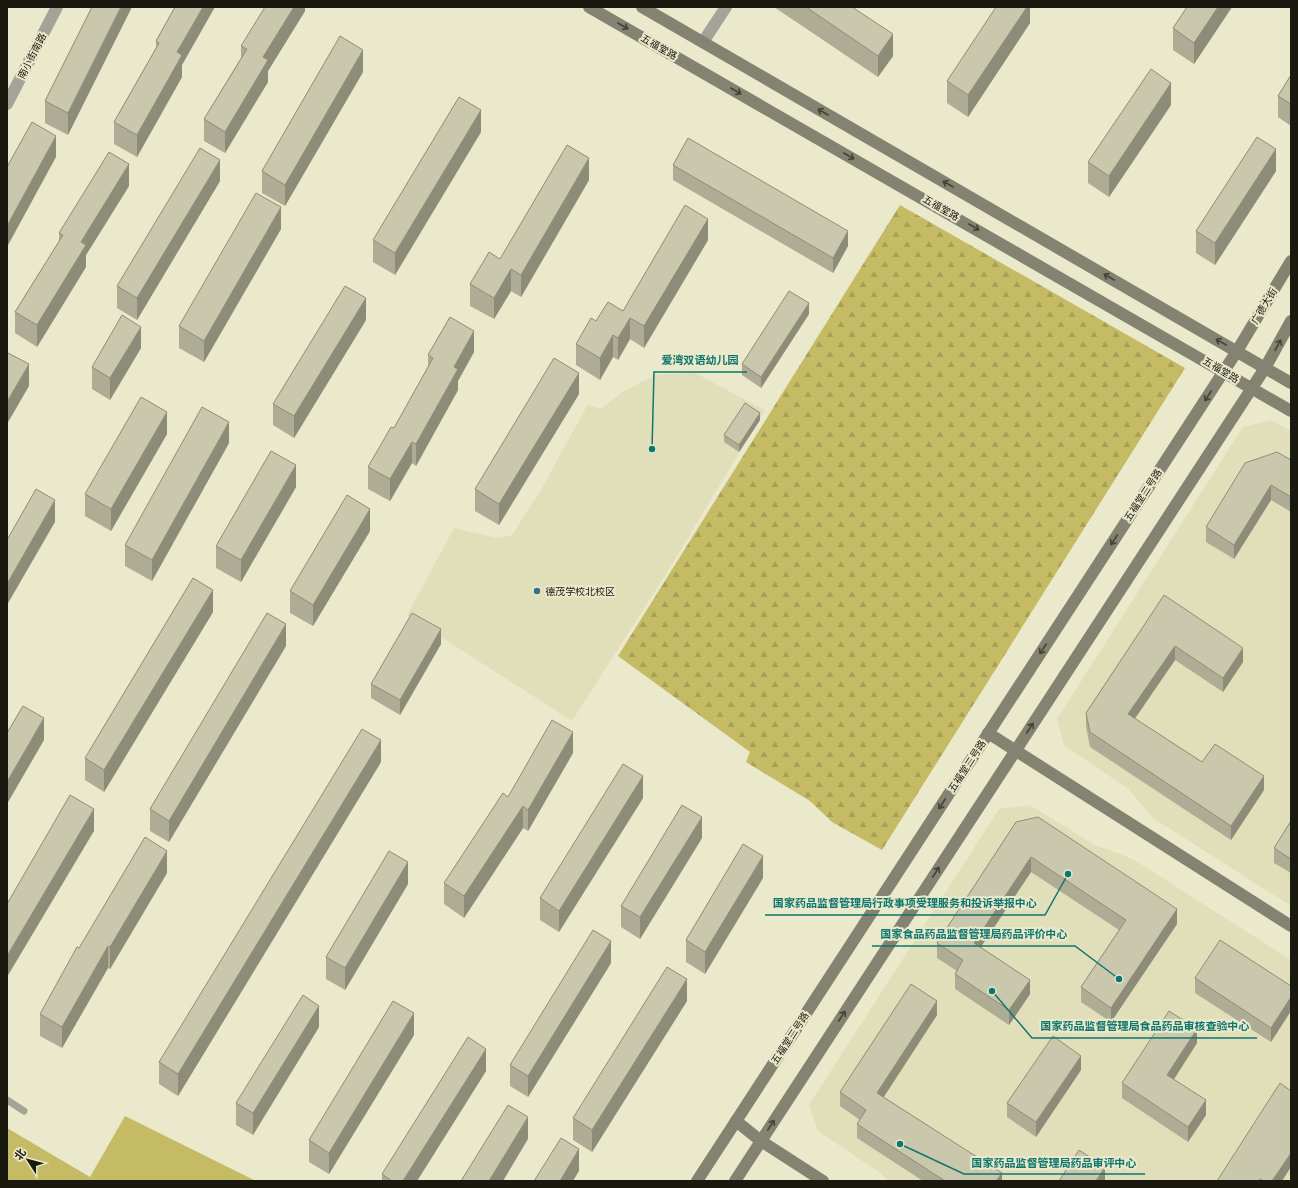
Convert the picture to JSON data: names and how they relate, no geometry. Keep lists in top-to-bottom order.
{
  "streets": {
    "main road": ["五福堂路", "广德大街", "五福堂二号路"],
    "street": ["南小街南路"]
  },
  "crossings": [
    ["五福堂路", "五福堂二号路"],
    ["广德大街", "五福堂二号路"]
  ],
  "places": [
    "爱湾双语幼儿园",
    "德茂学校北校区",
    "国家药品监督管理局行政事项受理服务和投诉举报中心",
    "国家食品药品监督管理局药品评价中心",
    "国家药品监督管理局食品药品审核查验中心",
    "国家药品监督管理局药品审评中心"
  ],
  "north": "top left"
}
